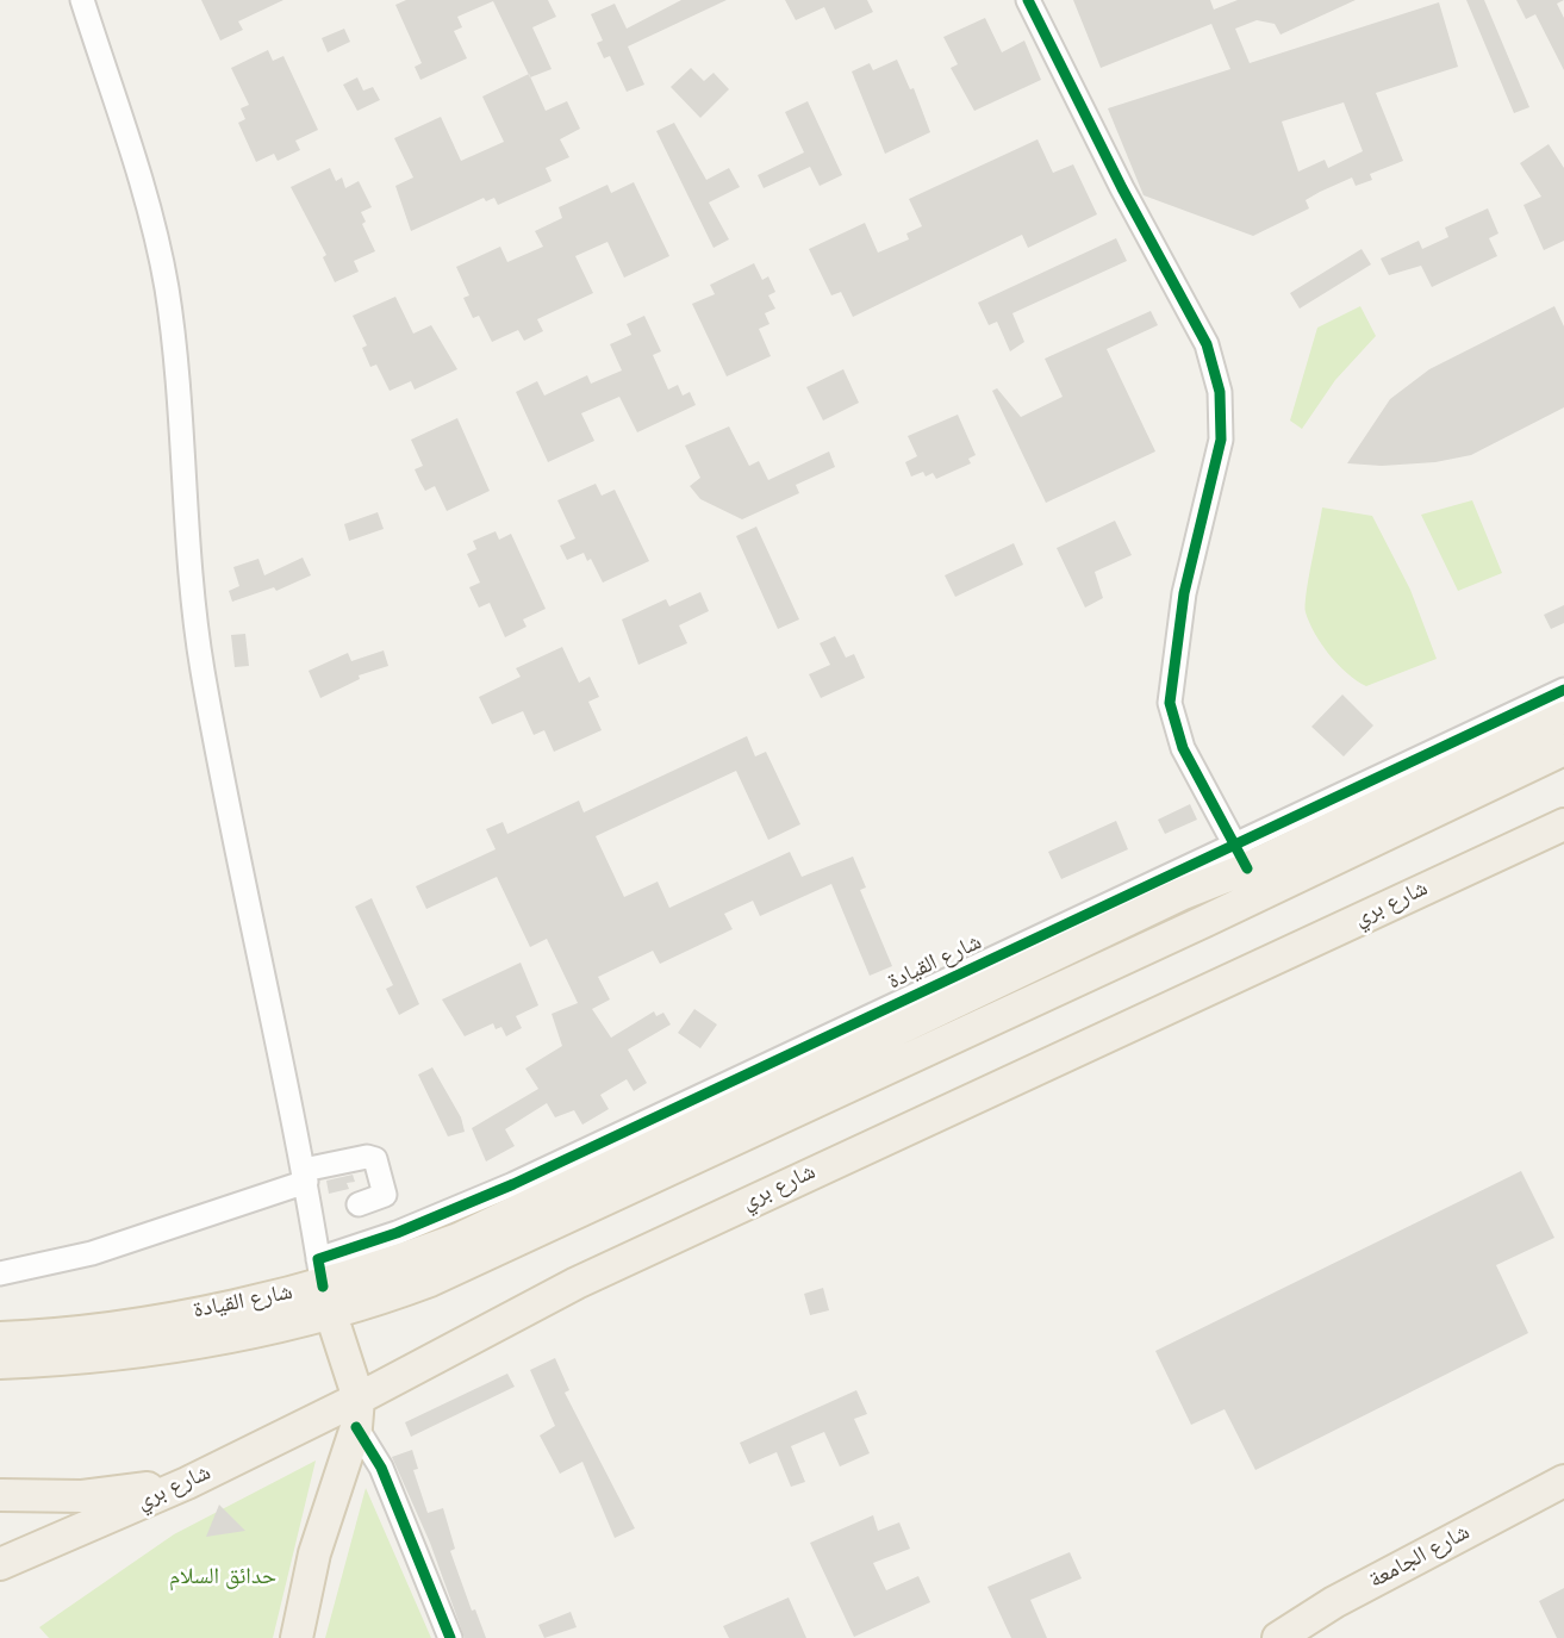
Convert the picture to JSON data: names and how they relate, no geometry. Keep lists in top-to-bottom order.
{
  "streets": {
    "main road": ["شارع بري", "شارع القيادة", "شارع الجامعة"]
  },
  "parks": ["حدائق السلام"]
}
